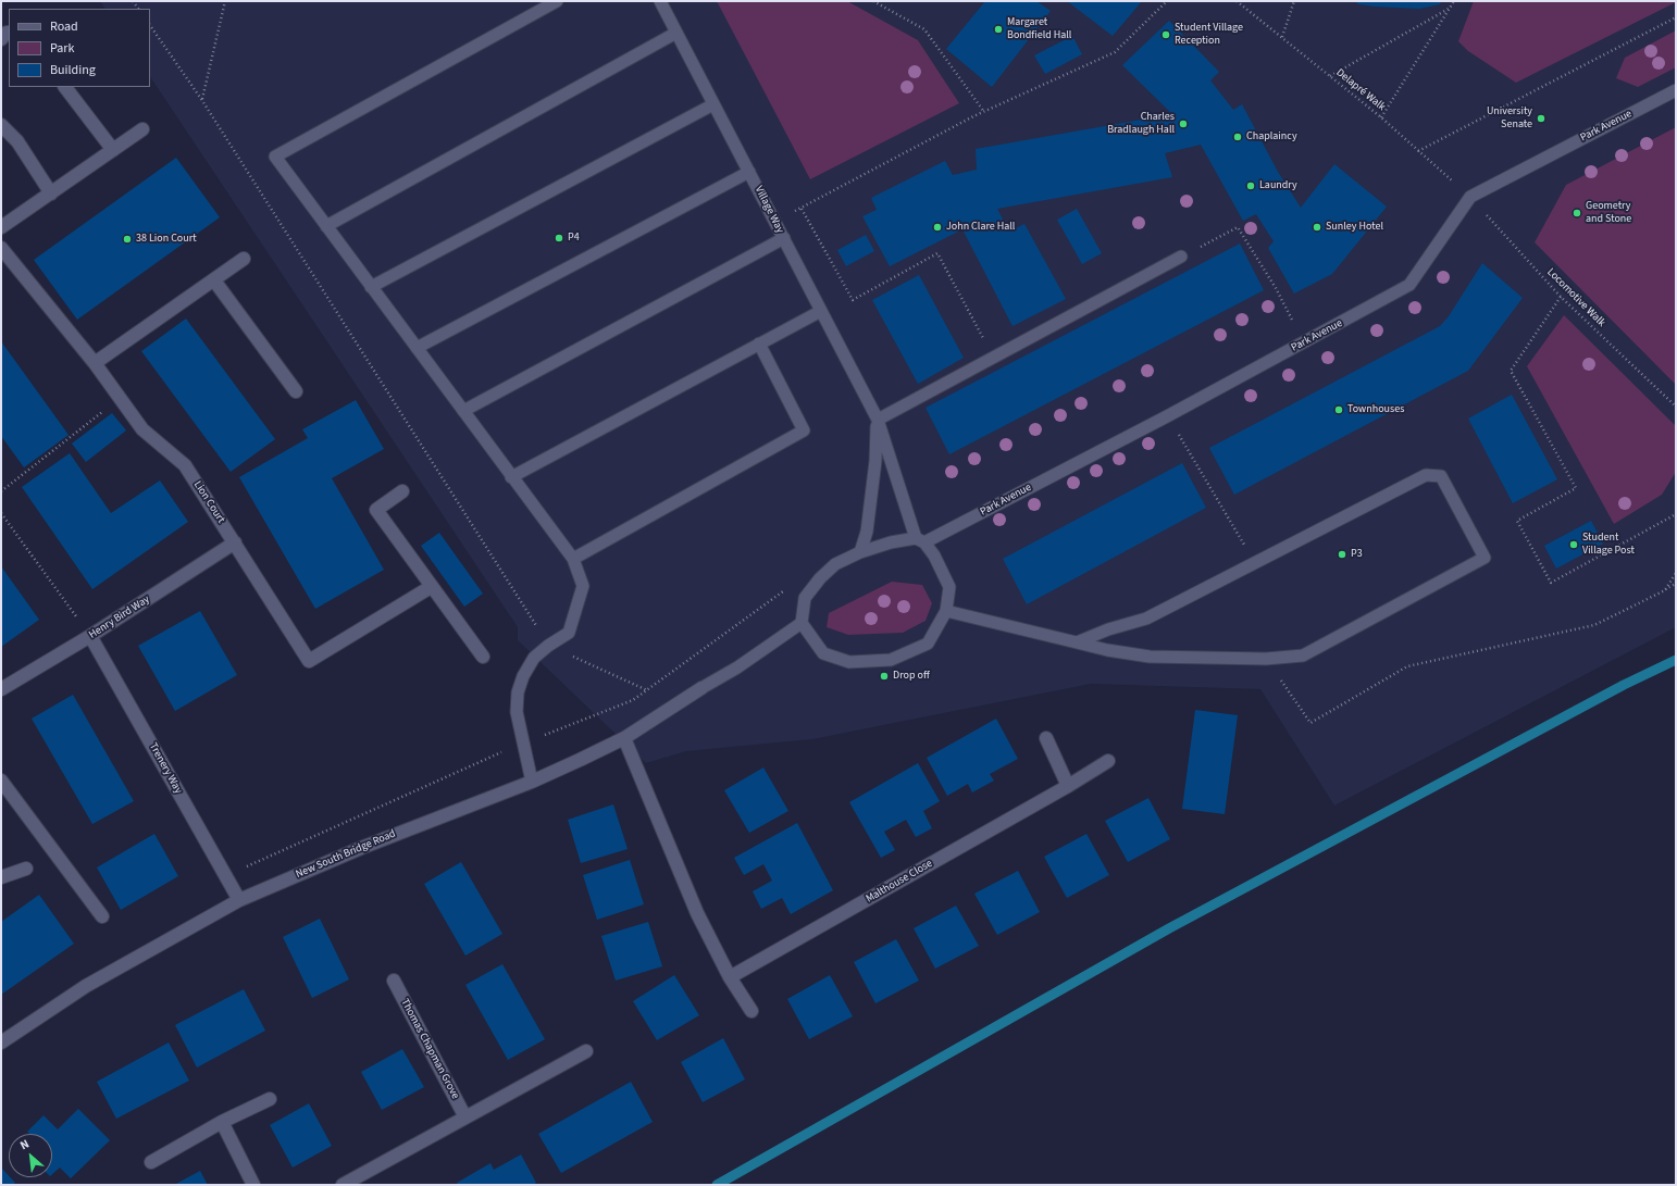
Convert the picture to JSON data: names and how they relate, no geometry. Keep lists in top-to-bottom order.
{
  "streets": {
    "street": [
      "Lion Court",
      "Henry Bird Way",
      "Trenery Way",
      "New South Bridge Road",
      "Malthouse Close",
      "Thomas Chapman Grove"
    ],
    "lane": ["Park Avenue", "Village Way"],
    "path": ["Delapré Walk", "Locomotive Walk"]
  },
  "crossings": [
    ["Delapré Walk", "Park Avenue"],
    ["Delapré Walk", "Locomotive Walk"],
    ["Park Avenue", "Village Way"],
    ["Park Avenue", "Locomotive Walk"],
    ["Lion Court", "Henry Bird Way"],
    ["Henry Bird Way", "Trenery Way"],
    ["Trenery Way", "New South Bridge Road"]
  ],
  "places": [
    "Margaret Bondfield Hall",
    "Student Village Reception",
    "University Senate",
    "Charles Bradlaugh Hall",
    "Chaplaincy",
    "Laundry",
    "Geometry and Stone",
    "John Clare Hall",
    "Sunley Hotel",
    "P4",
    "38 Lion Court",
    "Townhouses",
    "Student Village Post",
    "P3",
    "Drop off"
  ],
  "legend": ["Road", "Park", "Building"],
  "north": "top left"
}
